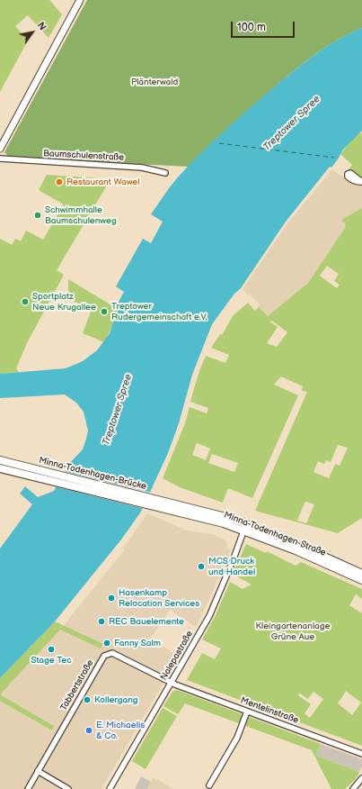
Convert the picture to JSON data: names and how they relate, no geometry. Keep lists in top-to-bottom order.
{
  "streets": {
    "main road": ["Minna-Todenhagen-Brücke", "Minna-Todenhagen-Straße"],
    "street": [
      "Baumschulenstraße",
      "Nalepastraße",
      "Tabbertstraße",
      "Mentelinstraße"
    ]
  },
  "crossings": [
    ["Minna-Todenhagen-Brücke", "Minna-Todenhagen-Straße"],
    ["Minna-Todenhagen-Straße", "Nalepastraße"],
    ["Nalepastraße", "Tabbertstraße"],
    ["Nalepastraße", "Mentelinstraße"],
    ["Tabbertstraße", "Mentelinstraße"]
  ],
  "water": ["Treptower Spree"],
  "parks": ["Plänterwald", "Kleingartenanlage Grüne Aue"],
  "places": [
    "Restaurant Wawel",
    "Schwimmhalle Baumschulenweg",
    "Sportplatz Neue Krugallee",
    "Treptower Rudergemeinschaft e.V.",
    "MCS Druck und Handel",
    "Hasenkamp Relocation Services",
    "REC Bauelemente",
    "Fanny Salm",
    "Stage Tec",
    "Kollergang",
    "E. Michaelis & Co."
  ],
  "scale_bar": "100 m",
  "north": "top right"
}
